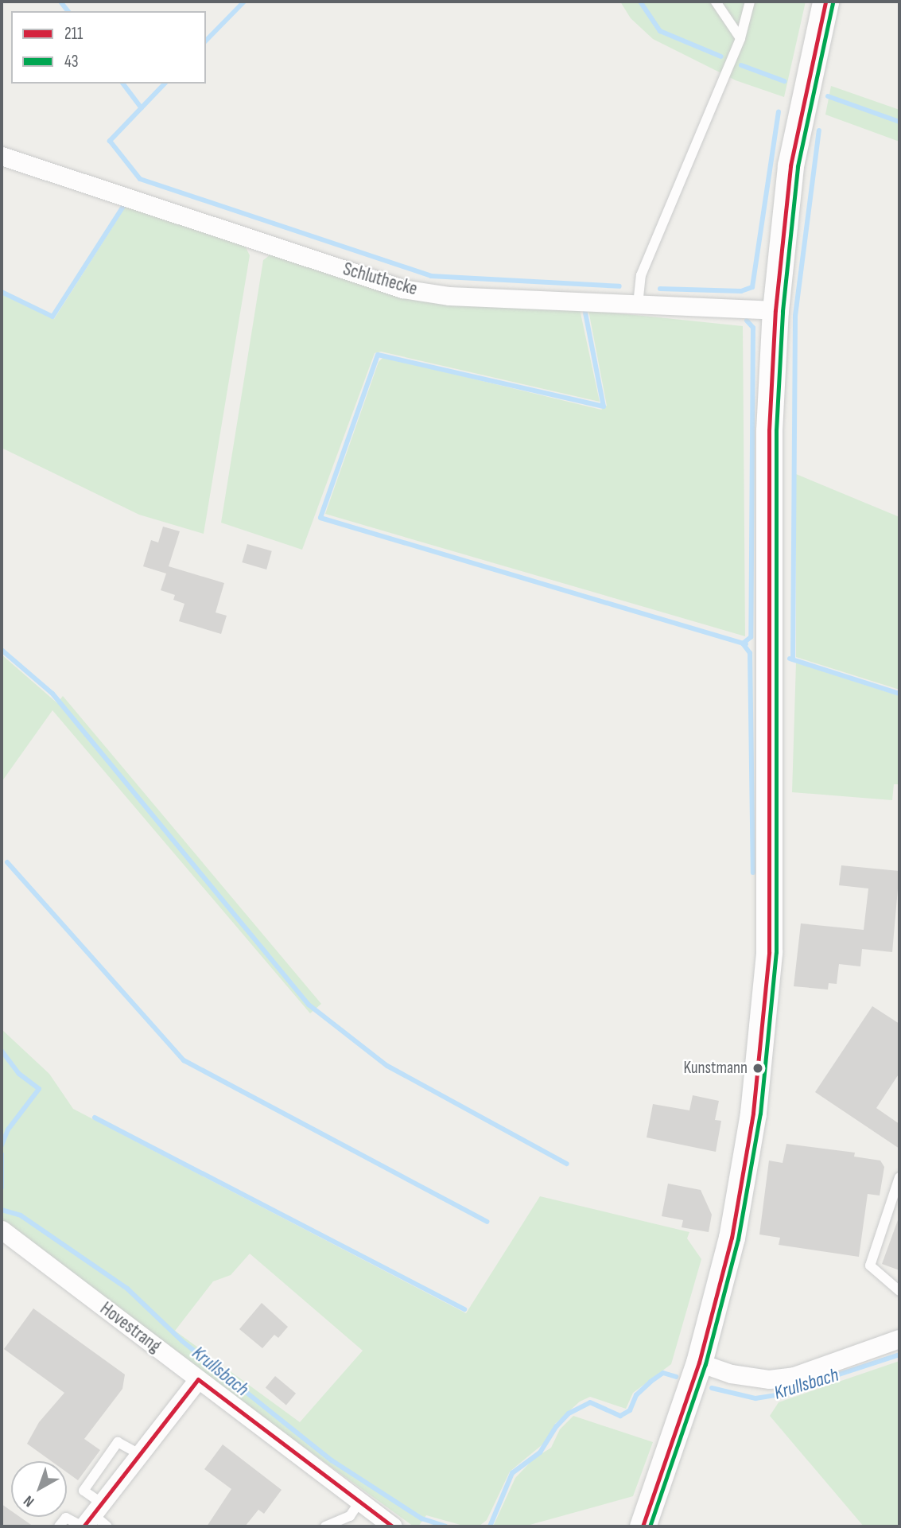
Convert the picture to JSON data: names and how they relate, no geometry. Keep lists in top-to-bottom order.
{
  "streets": {
    "street": ["Schluthecke", "Hovestrang"]
  },
  "water": ["Krullsbach"],
  "places": ["Kunstmann"],
  "lines": ["transit line 211", "transit line 43"],
  "legend": ["211", "43"],
  "north": "bottom left"
}
